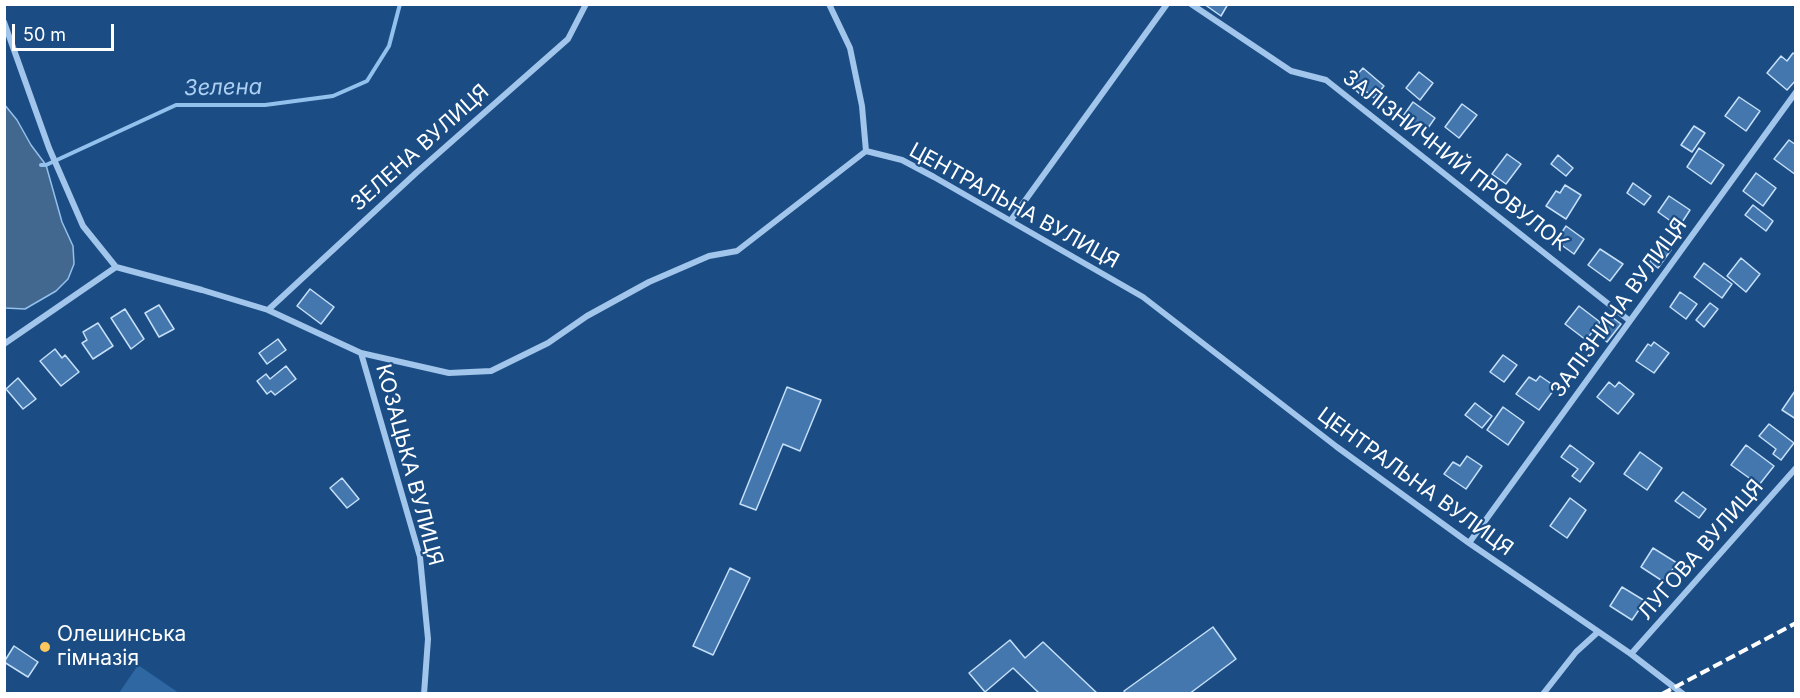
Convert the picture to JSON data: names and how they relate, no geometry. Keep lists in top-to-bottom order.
{
  "streets": {
    "street": [
      "ЗЕЛЕНА ВУЛИЦЯ",
      "ЗАЛІЗНИЧНИЙ ПРОВУЛОК",
      "ЦЕНТРАЛЬНА ВУЛИЦЯ",
      "ЗАЛІЗНИЧА ВУЛИЦЯ",
      "КОЗАЦЬКА ВУЛИЦЯ",
      "ЛУГОВА ВУЛИЦЯ"
    ]
  },
  "crossings": [
    ["ЗАЛІЗНИЧНИЙ ПРОВУЛОК", "ЗАЛІЗНИЧА ВУЛИЦЯ"],
    ["ЦЕНТРАЛЬНА ВУЛИЦЯ", "ЗАЛІЗНИЧА ВУЛИЦЯ"],
    ["ЦЕНТРАЛЬНА ВУЛИЦЯ", "ЛУГОВА ВУЛИЦЯ"]
  ],
  "water": ["Зелена"],
  "places": ["Олешинська гімназія"],
  "scale_bar": "50 m"
}
